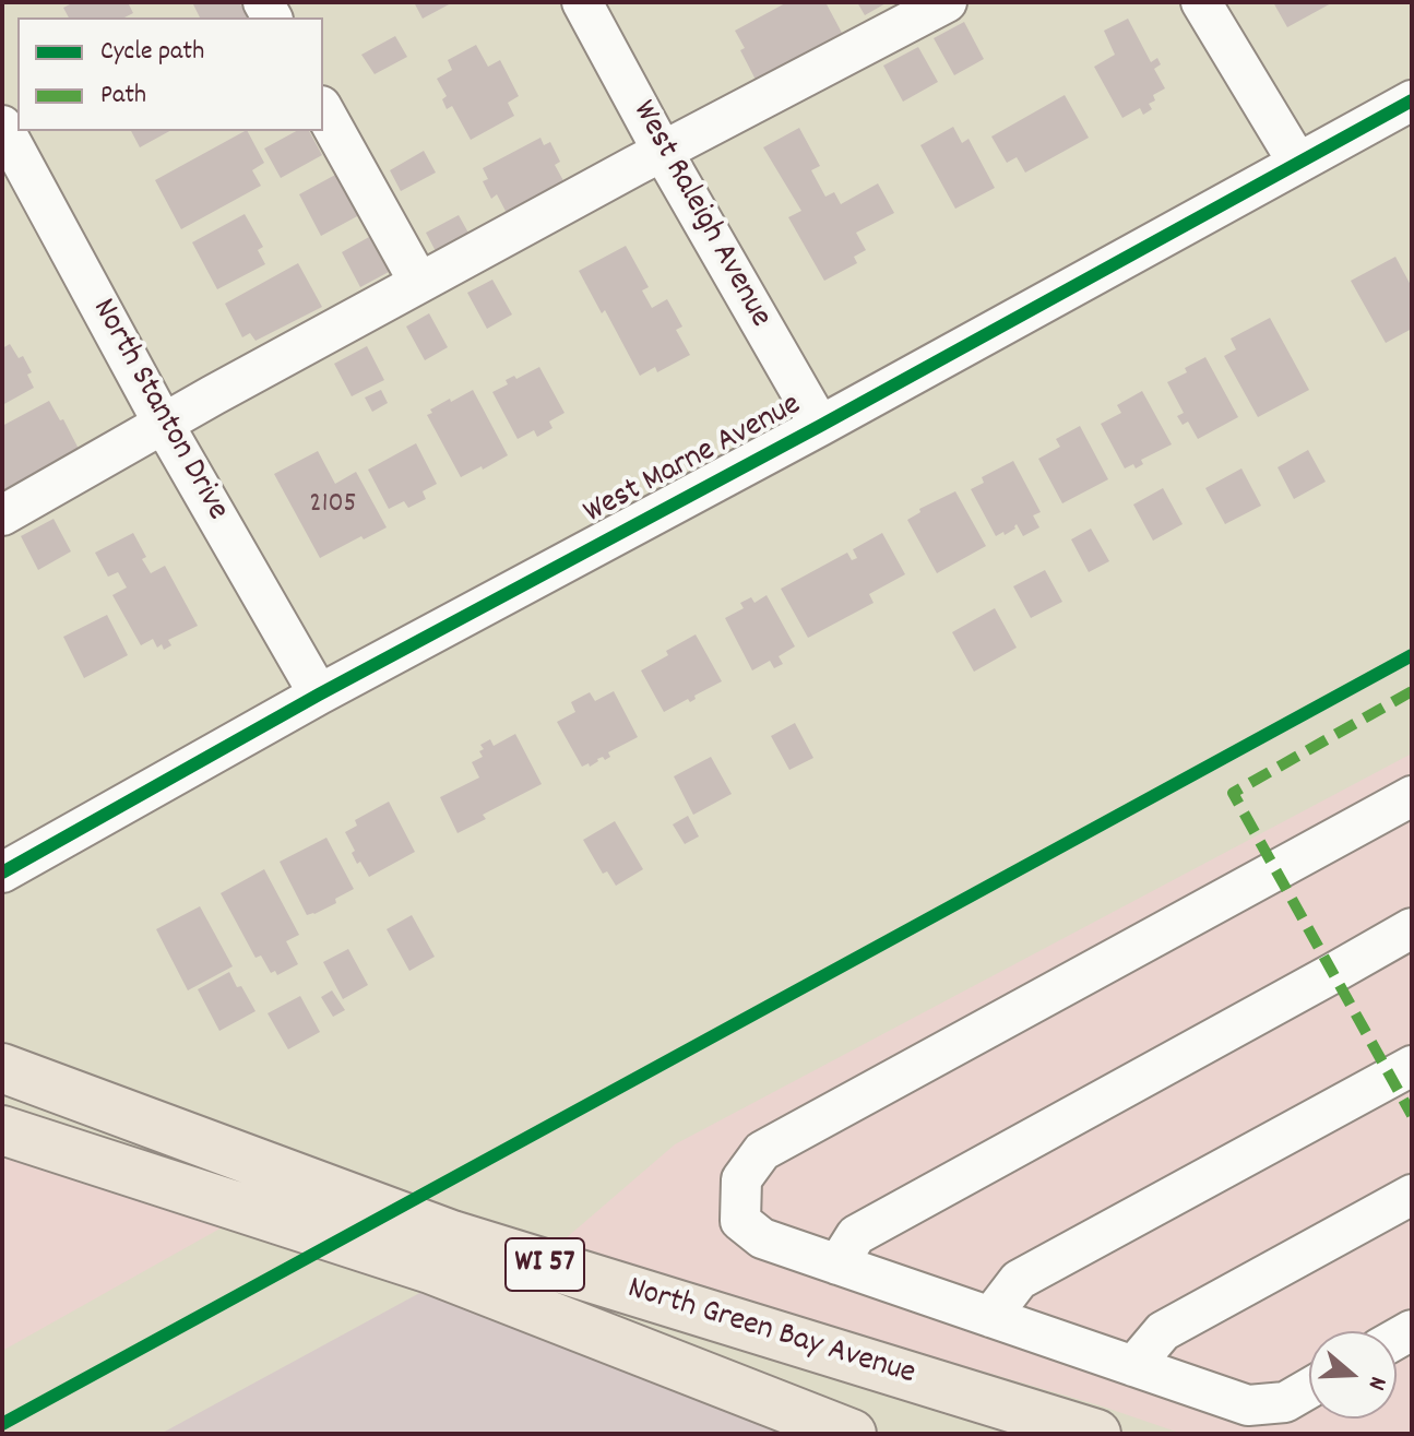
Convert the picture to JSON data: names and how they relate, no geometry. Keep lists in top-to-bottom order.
{
  "streets": {
    "main road": ["WI 57", "North Green Bay Avenue"],
    "street": ["West Raleigh Avenue", "North Stanton Drive", "West Marne Avenue"]
  },
  "crossings": [
    ["West Raleigh Avenue", "West Marne Avenue"],
    ["North Stanton Drive", "West Marne Avenue"]
  ],
  "house_numbers": ["2105"],
  "legend": ["Cycle path", "Path"],
  "north": "right"
}
